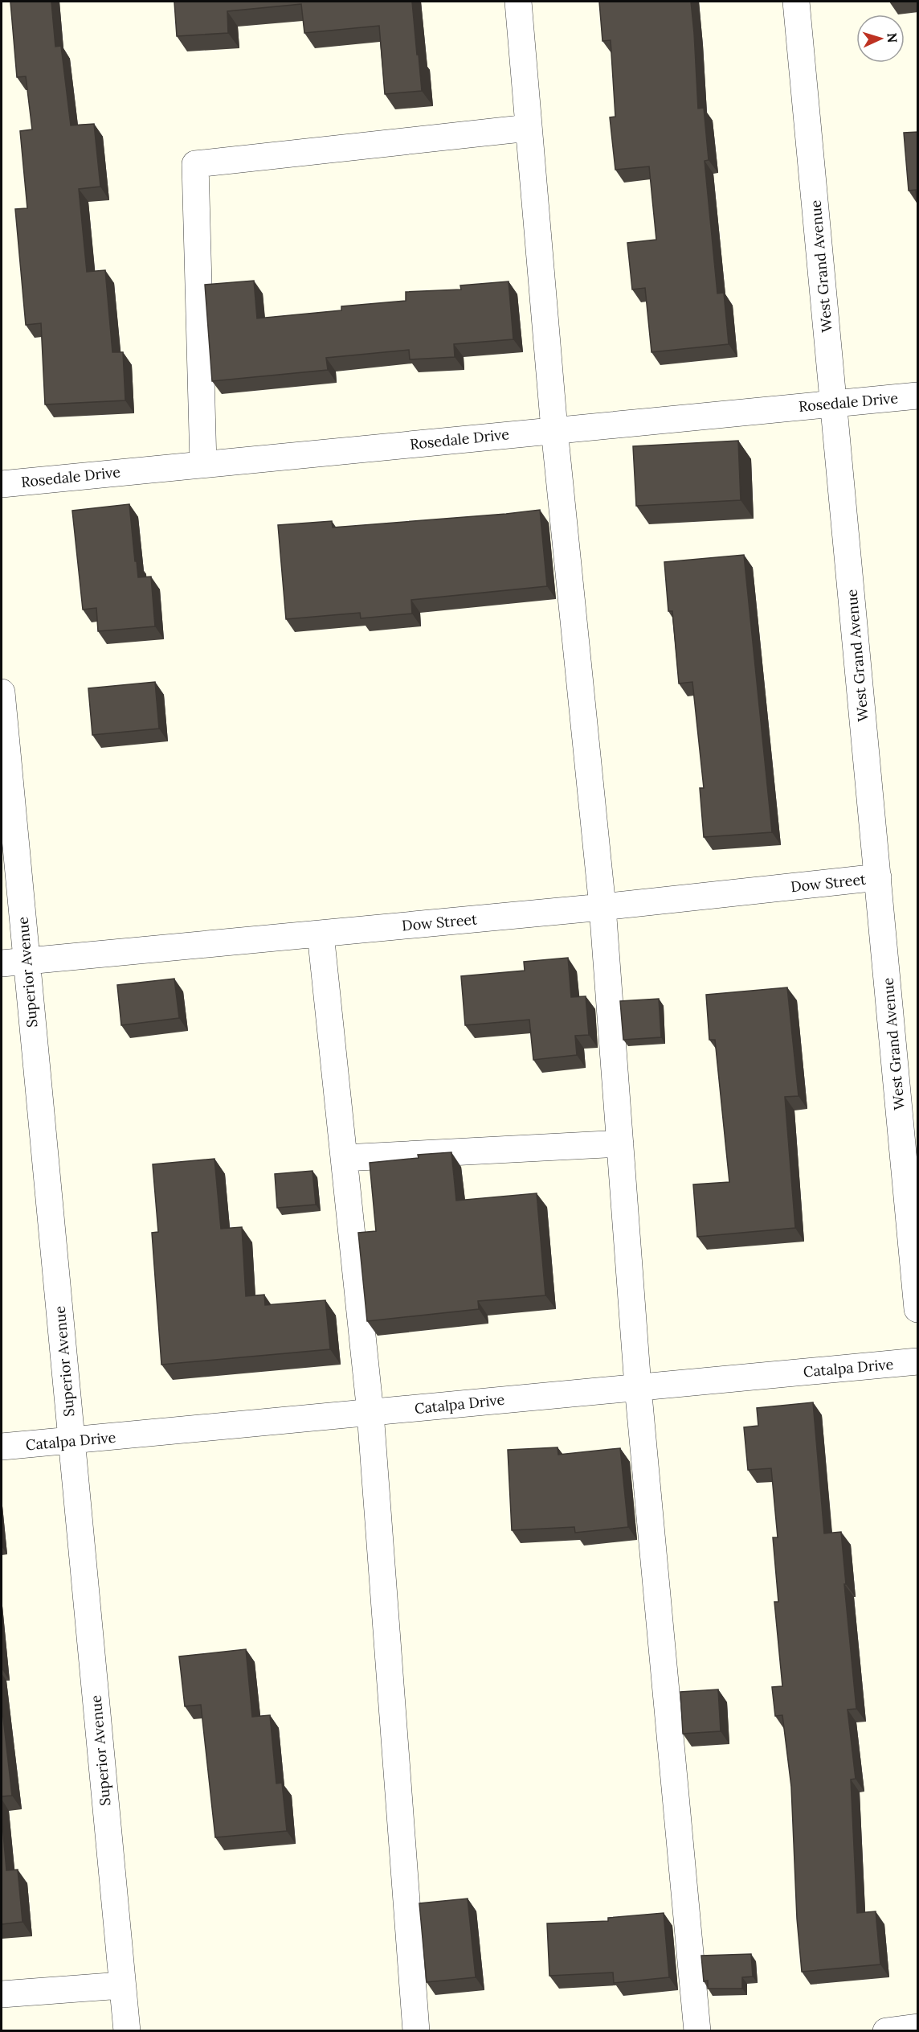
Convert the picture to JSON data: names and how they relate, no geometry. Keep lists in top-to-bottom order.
{
  "streets": {
    "street": [
      "West Grand Avenue",
      "Rosedale Drive",
      "Dow Street",
      "Superior Avenue",
      "Catalpa Drive"
    ]
  },
  "crossings": [
    ["West Grand Avenue", "Rosedale Drive"],
    ["West Grand Avenue", "Dow Street"],
    ["Dow Street", "Superior Avenue"],
    ["Superior Avenue", "Catalpa Drive"]
  ],
  "north": "right"
}
